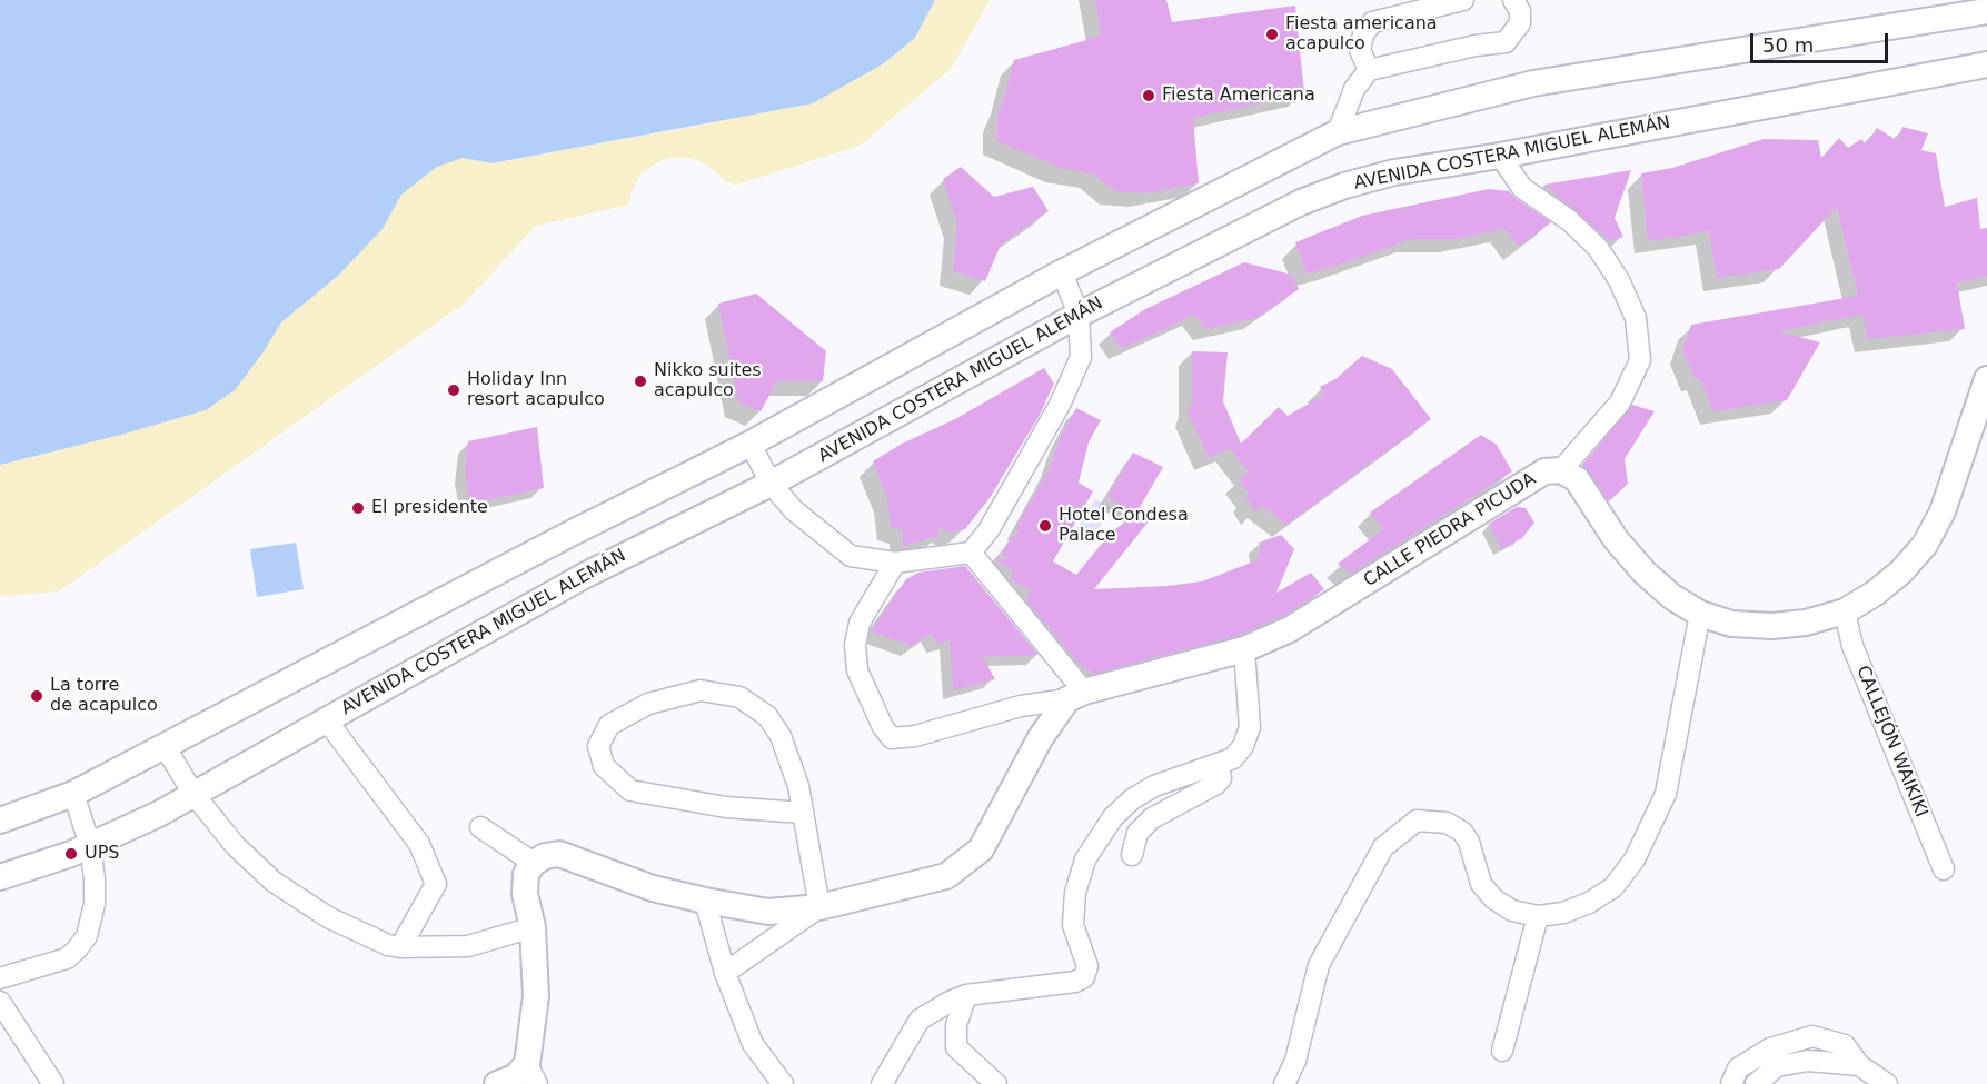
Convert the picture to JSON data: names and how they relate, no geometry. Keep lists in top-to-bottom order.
{
  "streets": {
    "main road": ["AVENIDA COSTERA MIGUEL ALEMÁN", "CALLE PIEDRA PICUDA"],
    "street": ["CALLEJÓN WAIKIKI"]
  },
  "crossings": [
    ["AVENIDA COSTERA MIGUEL ALEMÁN", "CALLE PIEDRA PICUDA"]
  ],
  "places": [
    "Fiesta americana acapulco",
    "Fiesta Americana",
    "Nikko suites acapulco",
    "Holiday Inn resort acapulco",
    "El presidente",
    "Hotel Condesa Palace",
    "La torre de acapulco",
    "UPS"
  ],
  "scale_bar": "50 m"
}
